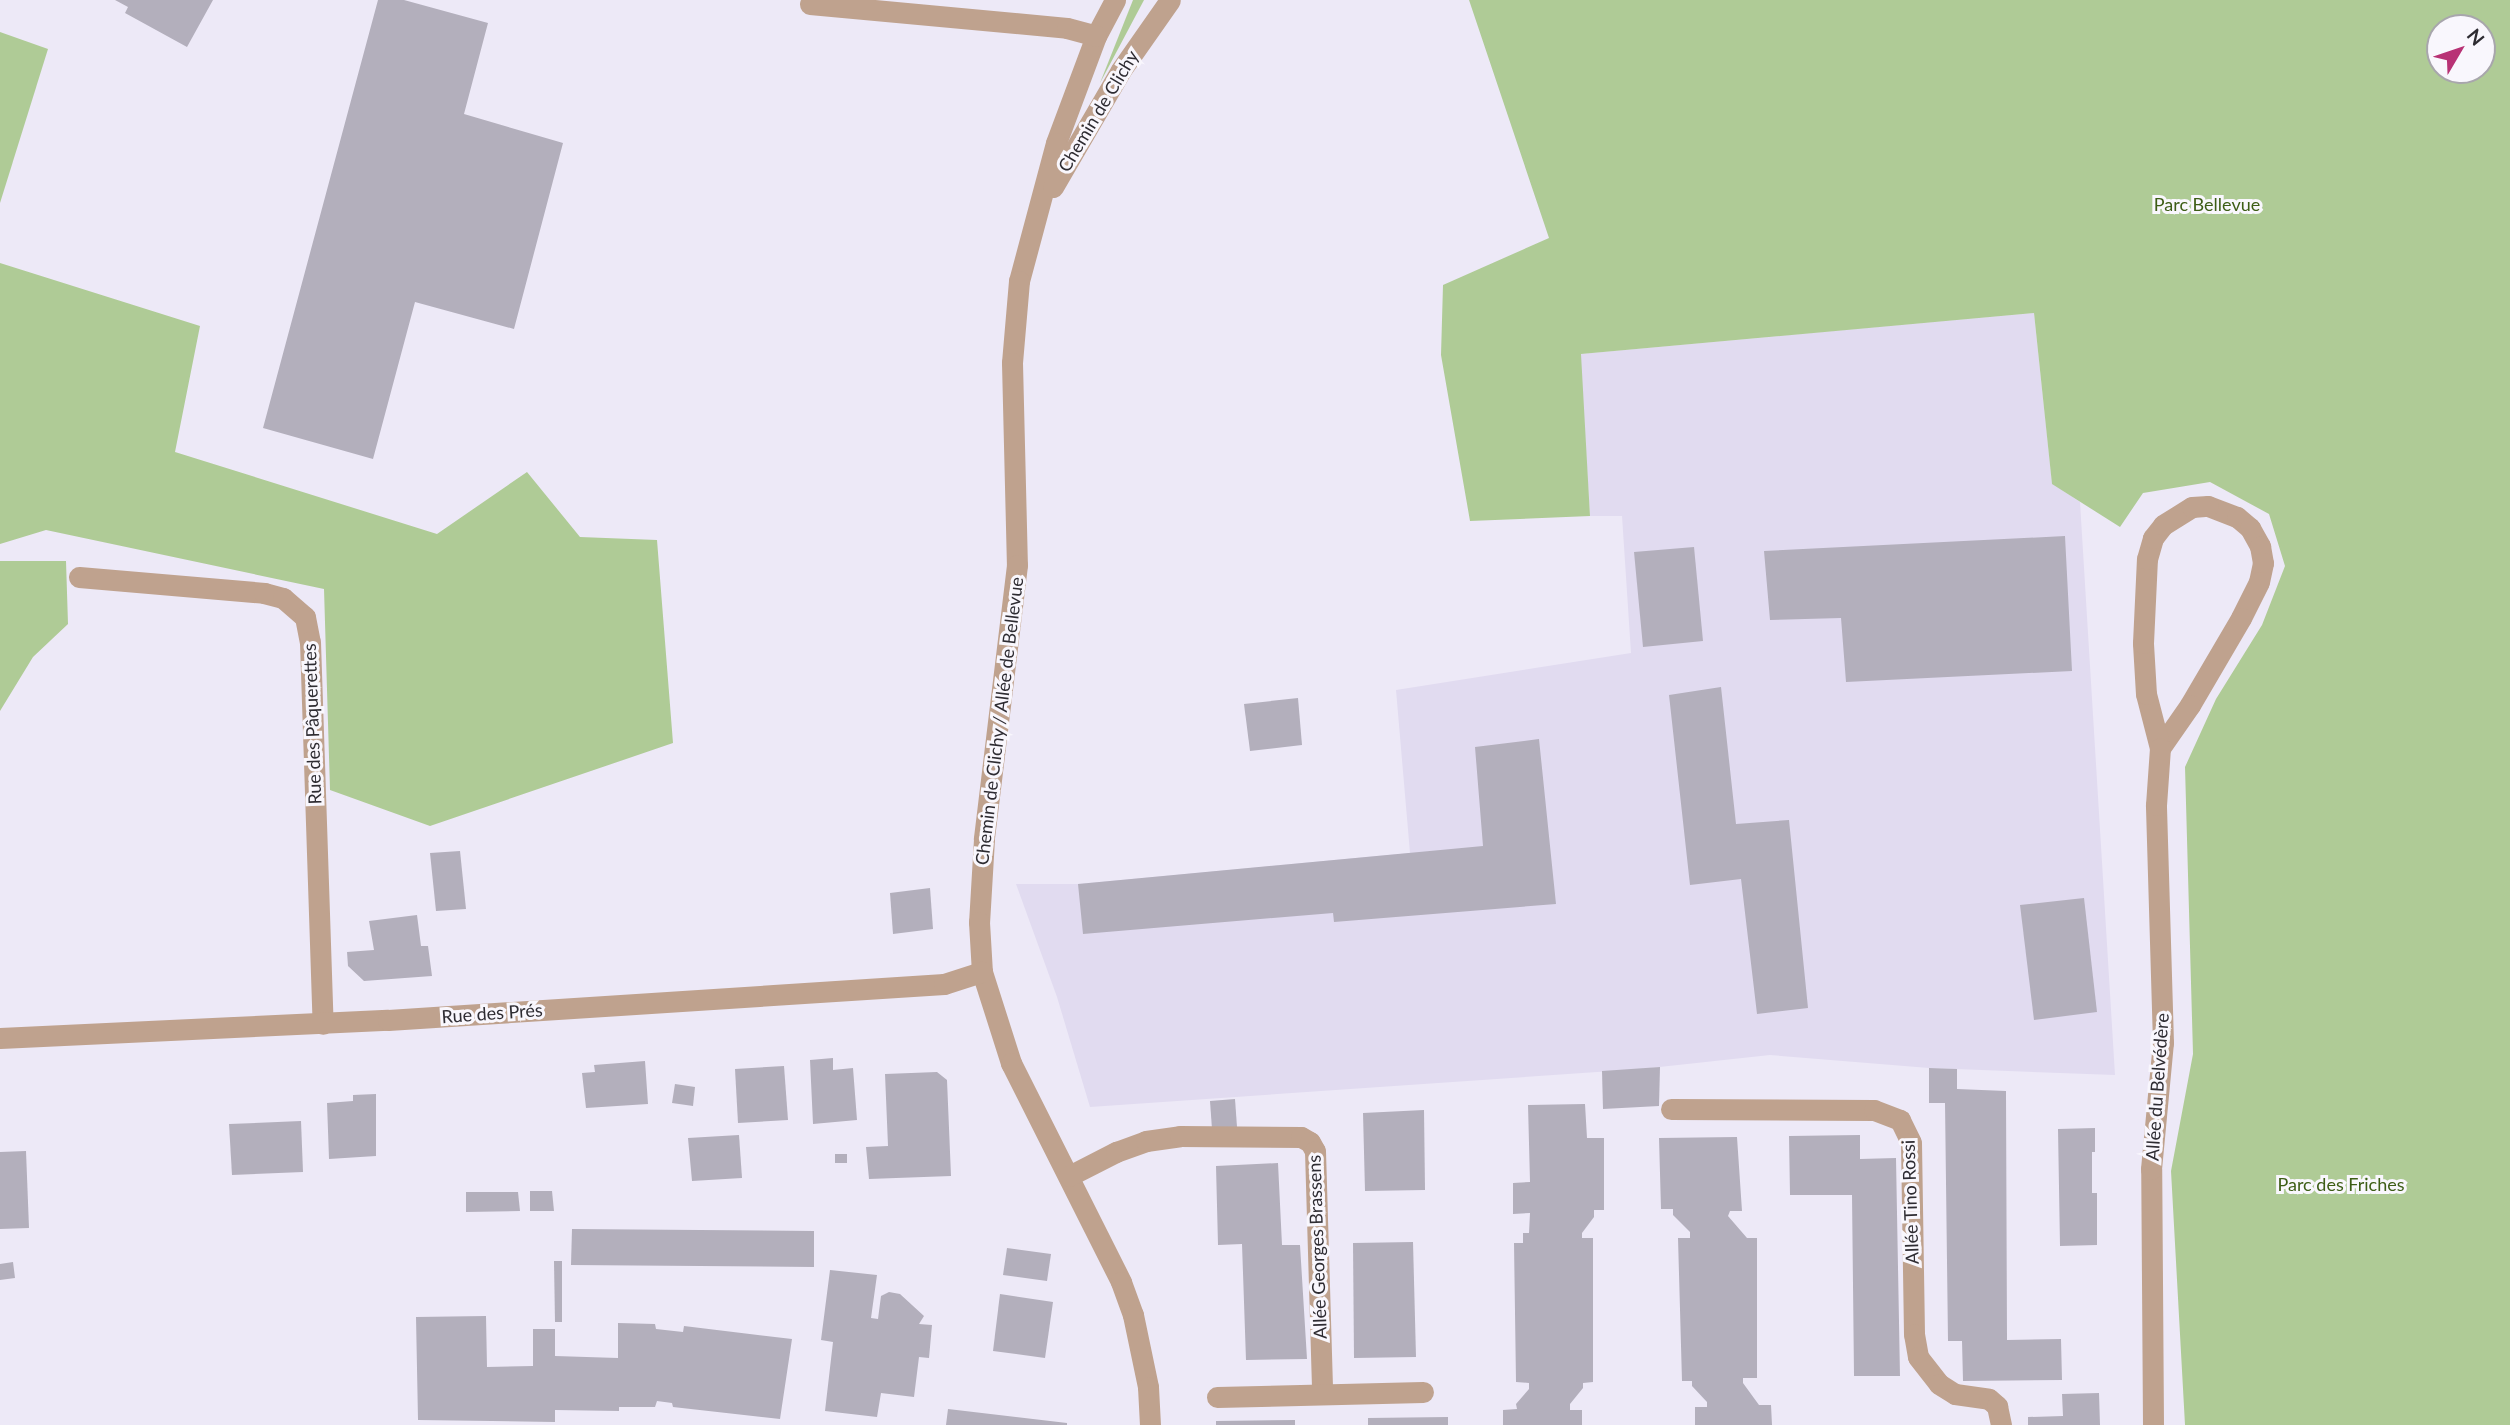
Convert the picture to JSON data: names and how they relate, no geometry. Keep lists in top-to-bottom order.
{
  "streets": {
    "street": [
      "Chemin de Clichy",
      "Chemin de Clichy / Allée de Bellevue",
      "Rue des Pâquerettes",
      "Rue des Prés",
      "Allée du Belvédère",
      "Allée Tino Rossi",
      "Allée Georges Brassens"
    ]
  },
  "crossings": [
    ["Chemin de Clichy", "Chemin de Clichy / Allée de Bellevue"],
    ["Chemin de Clichy / Allée de Bellevue", "Rue des Prés"],
    ["Chemin de Clichy / Allée de Bellevue", "Allée Georges Brassens"],
    ["Rue des Pâquerettes", "Rue des Prés"]
  ],
  "parks": ["Parc Bellevue", "Parc des Friches"],
  "north": "top right"
}
